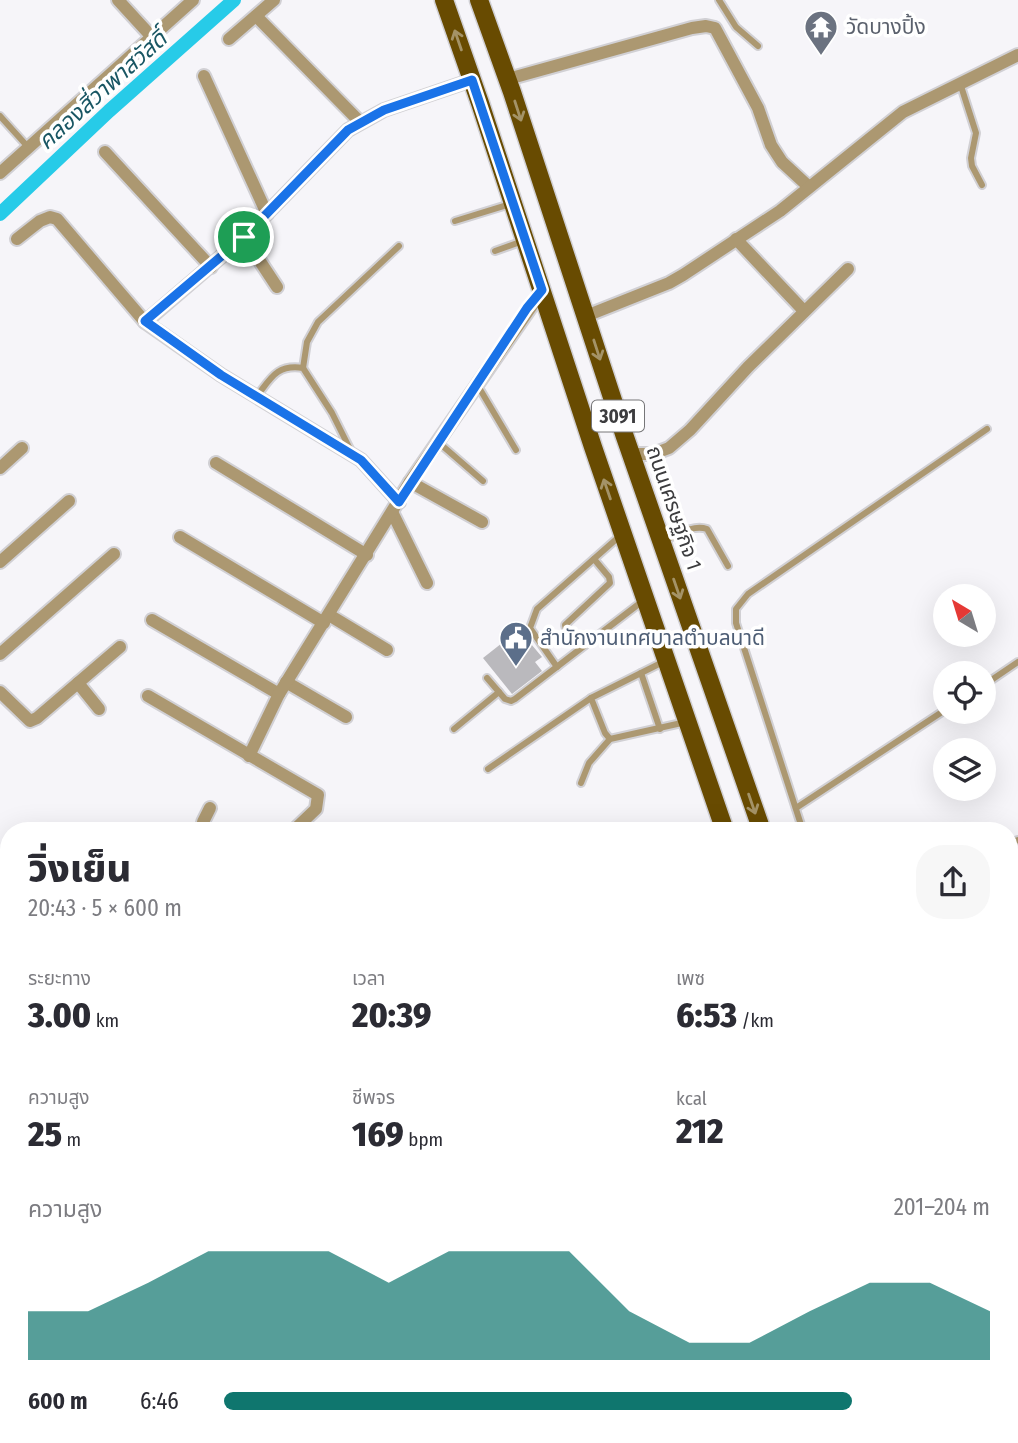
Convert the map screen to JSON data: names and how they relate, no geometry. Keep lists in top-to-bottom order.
{
  "streets": {
    "main road": ["3091", "ถนนเศรษฐกิจ 1"]
  },
  "water": ["คลองสี่วาพาสวัสดิ์"],
  "places": {
    "temple": ["วัดบางปิ้ง"],
    "public building": ["สำนักงานเทศบาลตำบลนาดี"]
  },
  "north": "top left",
  "page": {
    "heading": ["วิ่งเย็น", "20:43 · 5 × 600 m"],
    "stats": [
      ["ระยะทาง", "3.00 km"],
      ["เวลา", "20:39"],
      ["เพซ", "6:53 /km"],
      ["ความสูง", "25 m"],
      ["ชีพจร", "169 bpm"],
      ["kcal", "212"]
    ],
    "chart": ["ความสูง", "201–204 m"],
    "list": [
      {
        "name": "600 m",
        "note": "6:46"
      }
    ]
  }
}
